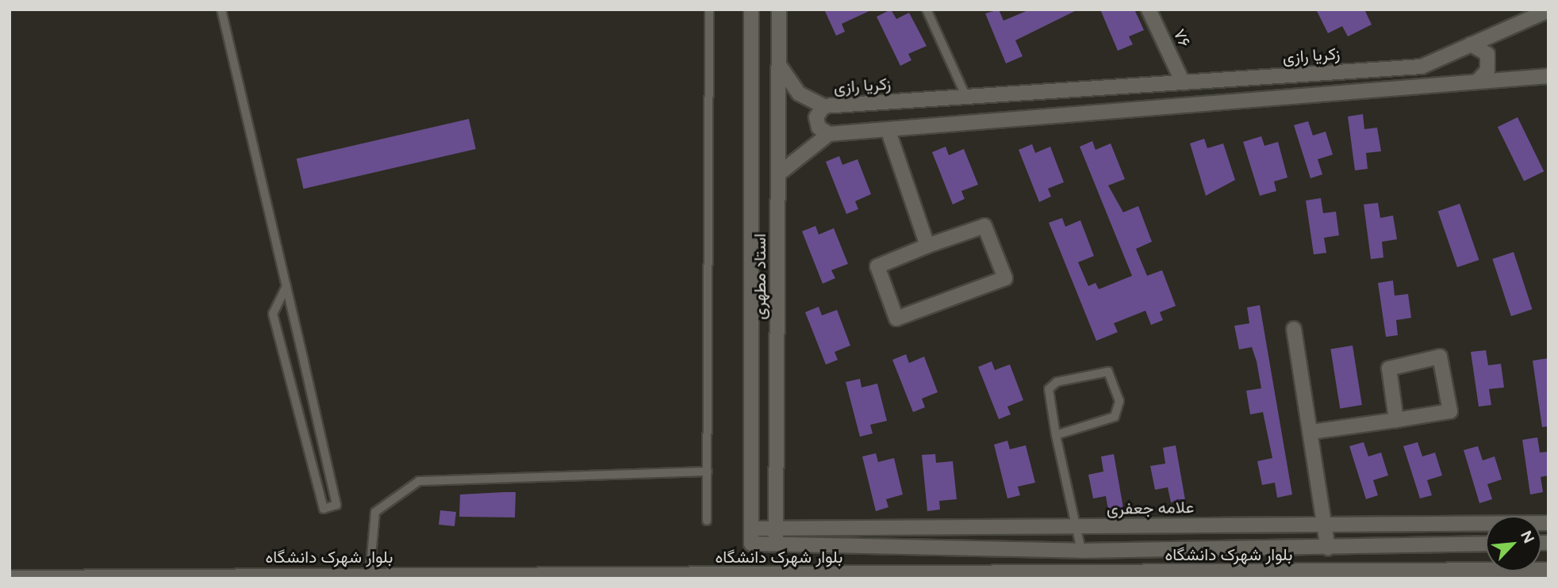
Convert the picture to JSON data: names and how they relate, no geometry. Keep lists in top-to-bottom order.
{
  "streets": {
    "street": [
      "۷۶",
      "زکریا رازی",
      "استاد مطهری",
      "علامه جعفری",
      "بلوار شهرک دانشگاه"
    ]
  },
  "crossings": [
    ["۷۶", "زکریا رازی"],
    ["استاد مطهری", "علامه جعفری"]
  ],
  "north": "top right"
}
